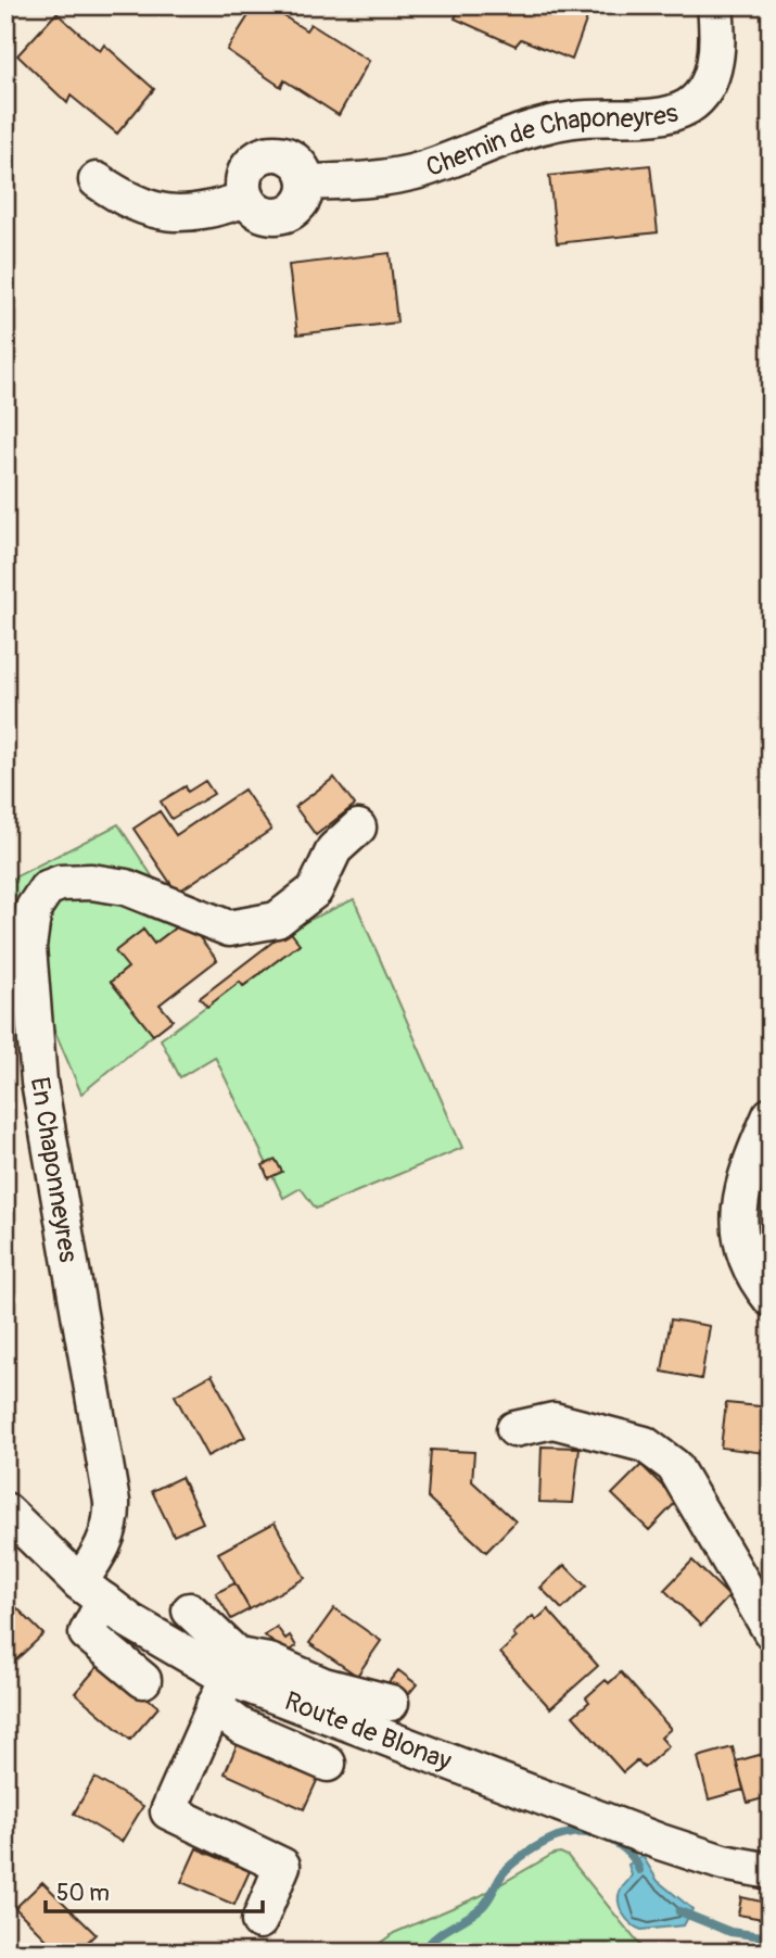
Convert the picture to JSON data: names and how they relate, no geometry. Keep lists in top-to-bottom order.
{
  "streets": {
    "street": ["Chemin de Chaponeyres", "En Chaponneyres", "Route de Blonay"]
  },
  "crossings": [
    ["En Chaponneyres", "Route de Blonay"]
  ],
  "scale_bar": "50 m"
}
